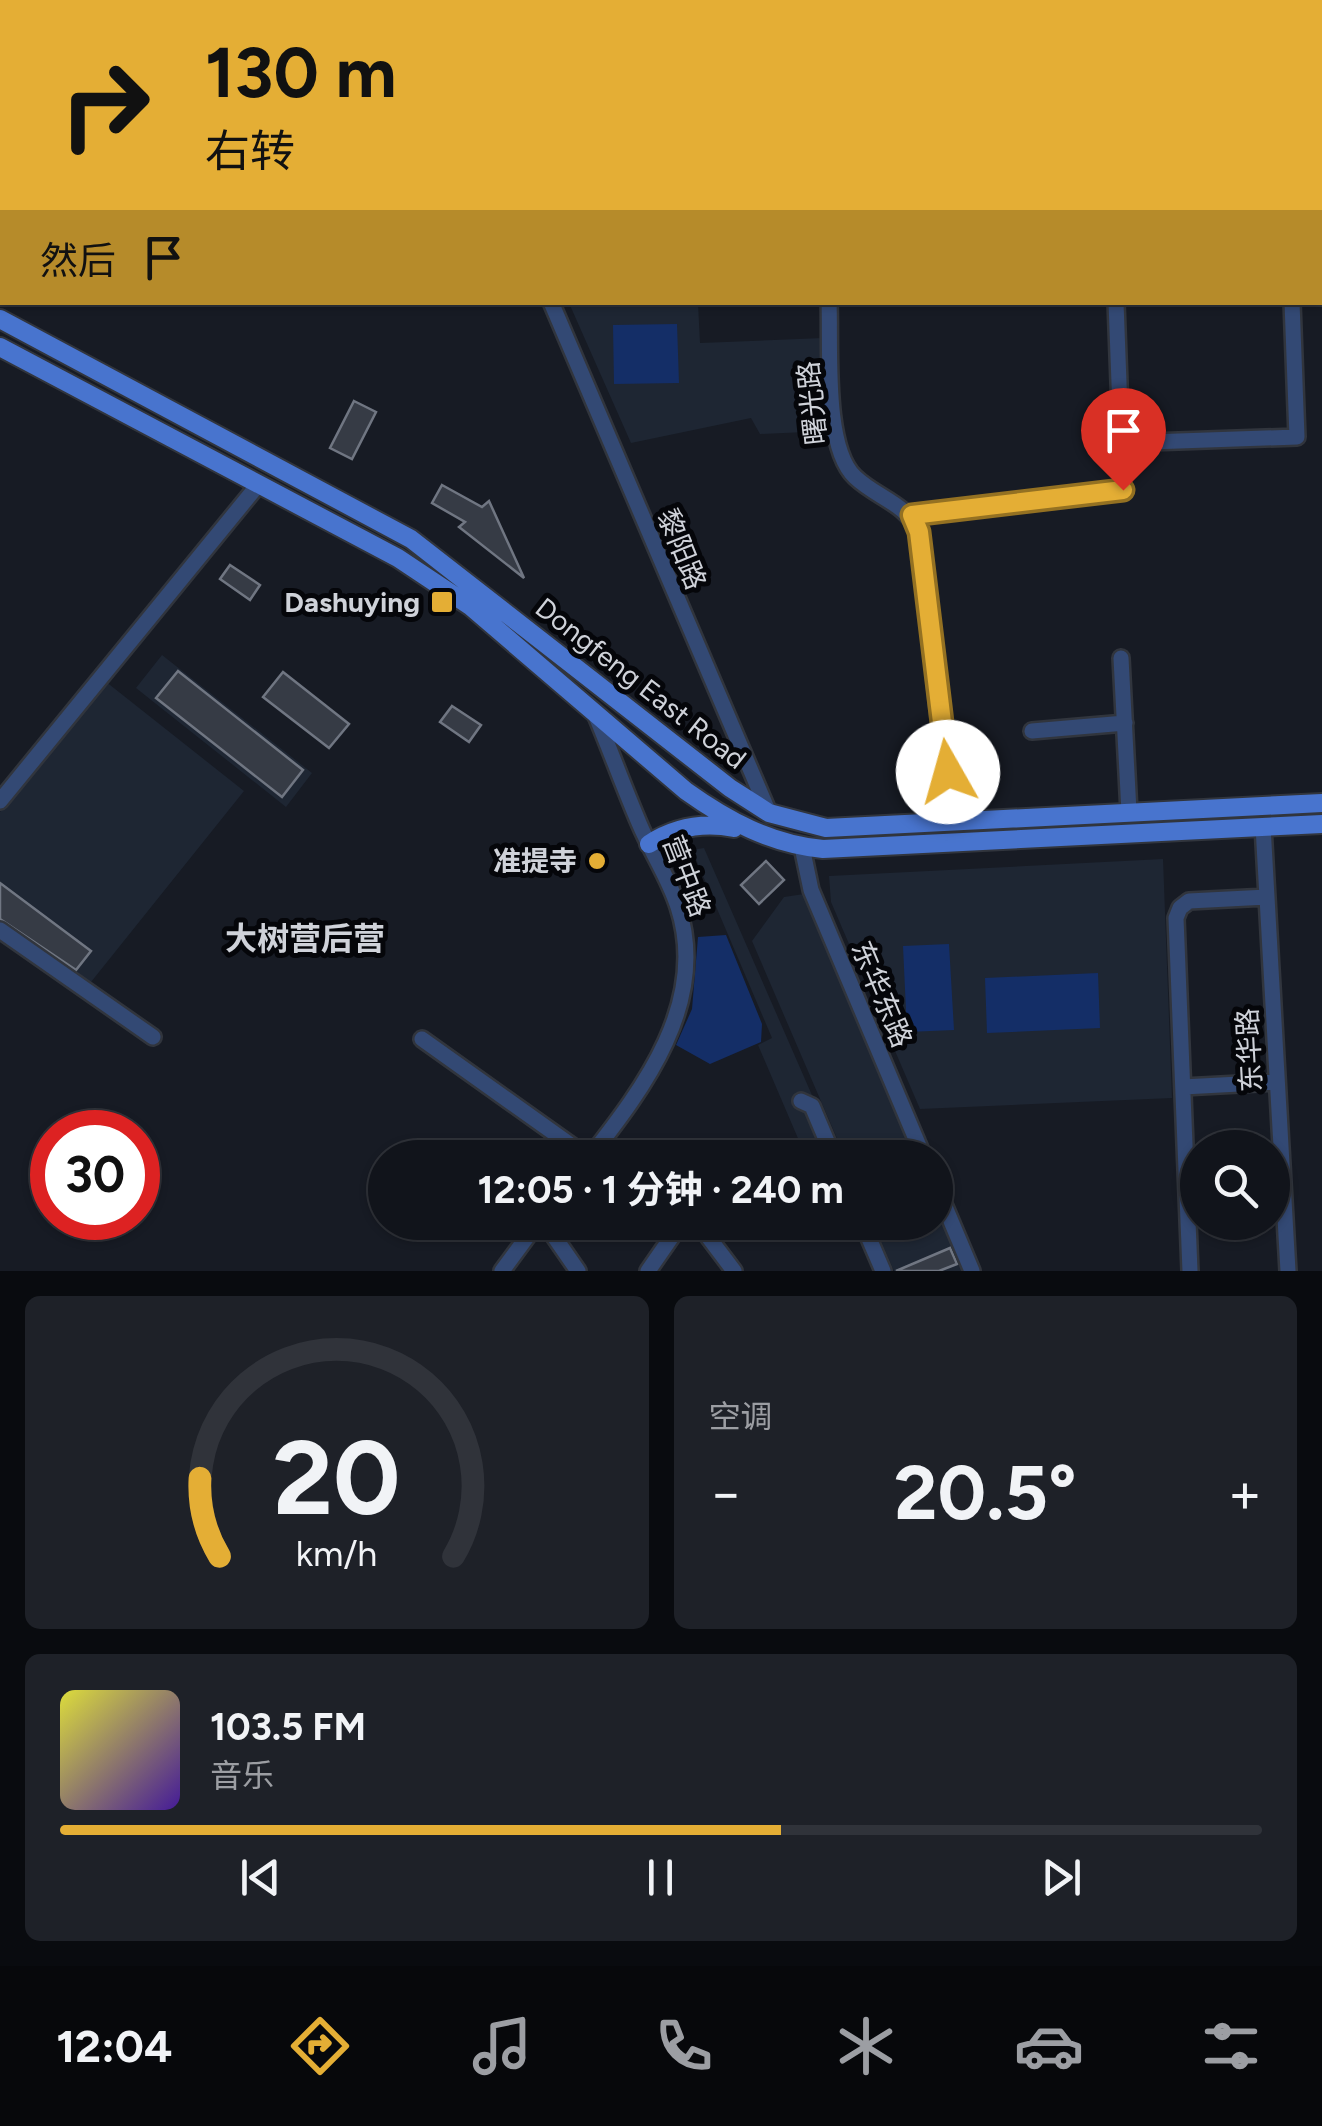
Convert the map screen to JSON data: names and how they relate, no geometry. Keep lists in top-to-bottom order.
{
  "streets": {
    "main road": ["Dongfeng East Road"],
    "street": [
      "曙光路",
      "黎阳路",
      "营中路",
      "东华东路",
      "东华路"
    ]
  },
  "crossings": [
    ["黎阳路", "Dongfeng East Road"],
    ["Dongfeng East Road", "营中路"],
    ["Dongfeng East Road", "东华东路"],
    ["Dongfeng East Road", "东华路"]
  ],
  "districts": ["大树营后营"],
  "places": {
    "transit": ["Dashuying"],
    "other": ["准提寺"]
  },
  "page": {
    "turn": ["130 m", "右转"],
    "then": "然后",
    "limit": "30",
    "trip": "12:05 · 1 分钟 · 240 m",
    "tile": "空调",
    "heat": ["−", "20.5°", "+"],
    "song": ["103.5 FM", "音乐"],
    "tabs": "12:04",
    "gauge": ["20", "km/h"]
  }
}
